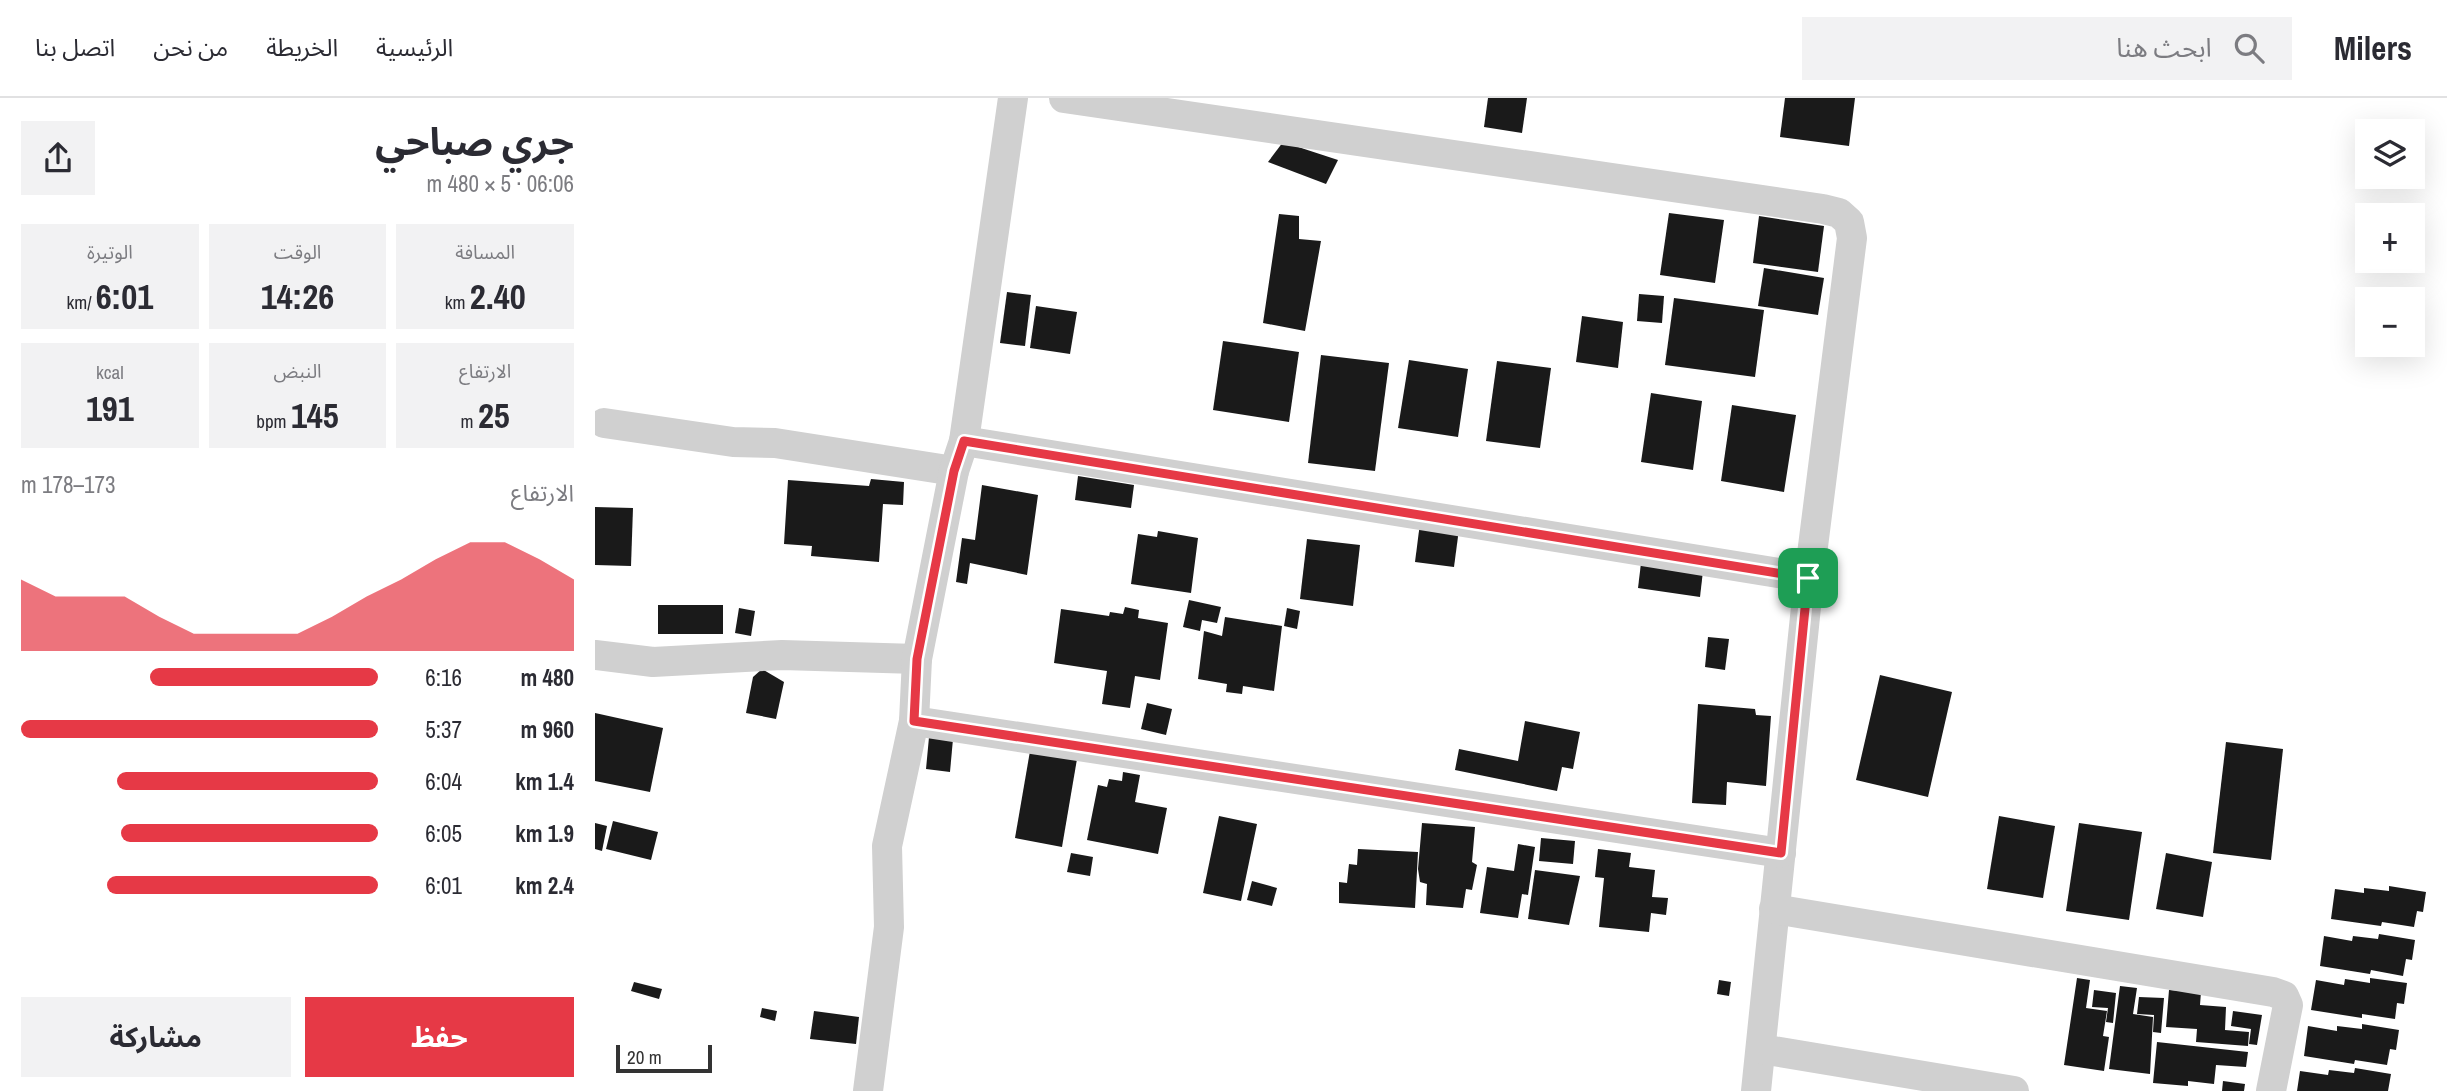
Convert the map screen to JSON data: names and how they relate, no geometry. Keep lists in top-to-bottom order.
{
  "scale_bar": "20 m",
  "page": {
    "header": "Milers",
    "search": "ابحث هنا",
    "nav": [
      "الرئيسية",
      "الخريطة",
      "من نحن",
      "اتصل بنا"
    ],
    "heading": ["جري صباحي", "06:06 · 5 × 480 m"],
    "map_buttons": ["+", "−"],
    "stats": [
      ["المسافة", "2.40 km"],
      ["الوقت", "14:26"],
      ["الوتيرة", "6:01 /km"],
      ["الارتفاع", "25 m"],
      ["النبض", "145 bpm"],
      ["kcal", "191"]
    ],
    "chart": ["الارتفاع", "173–178 m"],
    "list": [
      {
        "name": "480 m",
        "note": "6:16"
      },
      {
        "name": "960 m",
        "note": "5:37"
      },
      {
        "name": "1.4 km",
        "note": "6:04"
      },
      {
        "name": "1.9 km",
        "note": "6:05"
      },
      {
        "name": "2.4 km",
        "note": "6:01"
      }
    ],
    "buttons": ["حفظ", "مشاركة"],
    "scale": "20 m"
  }
}
